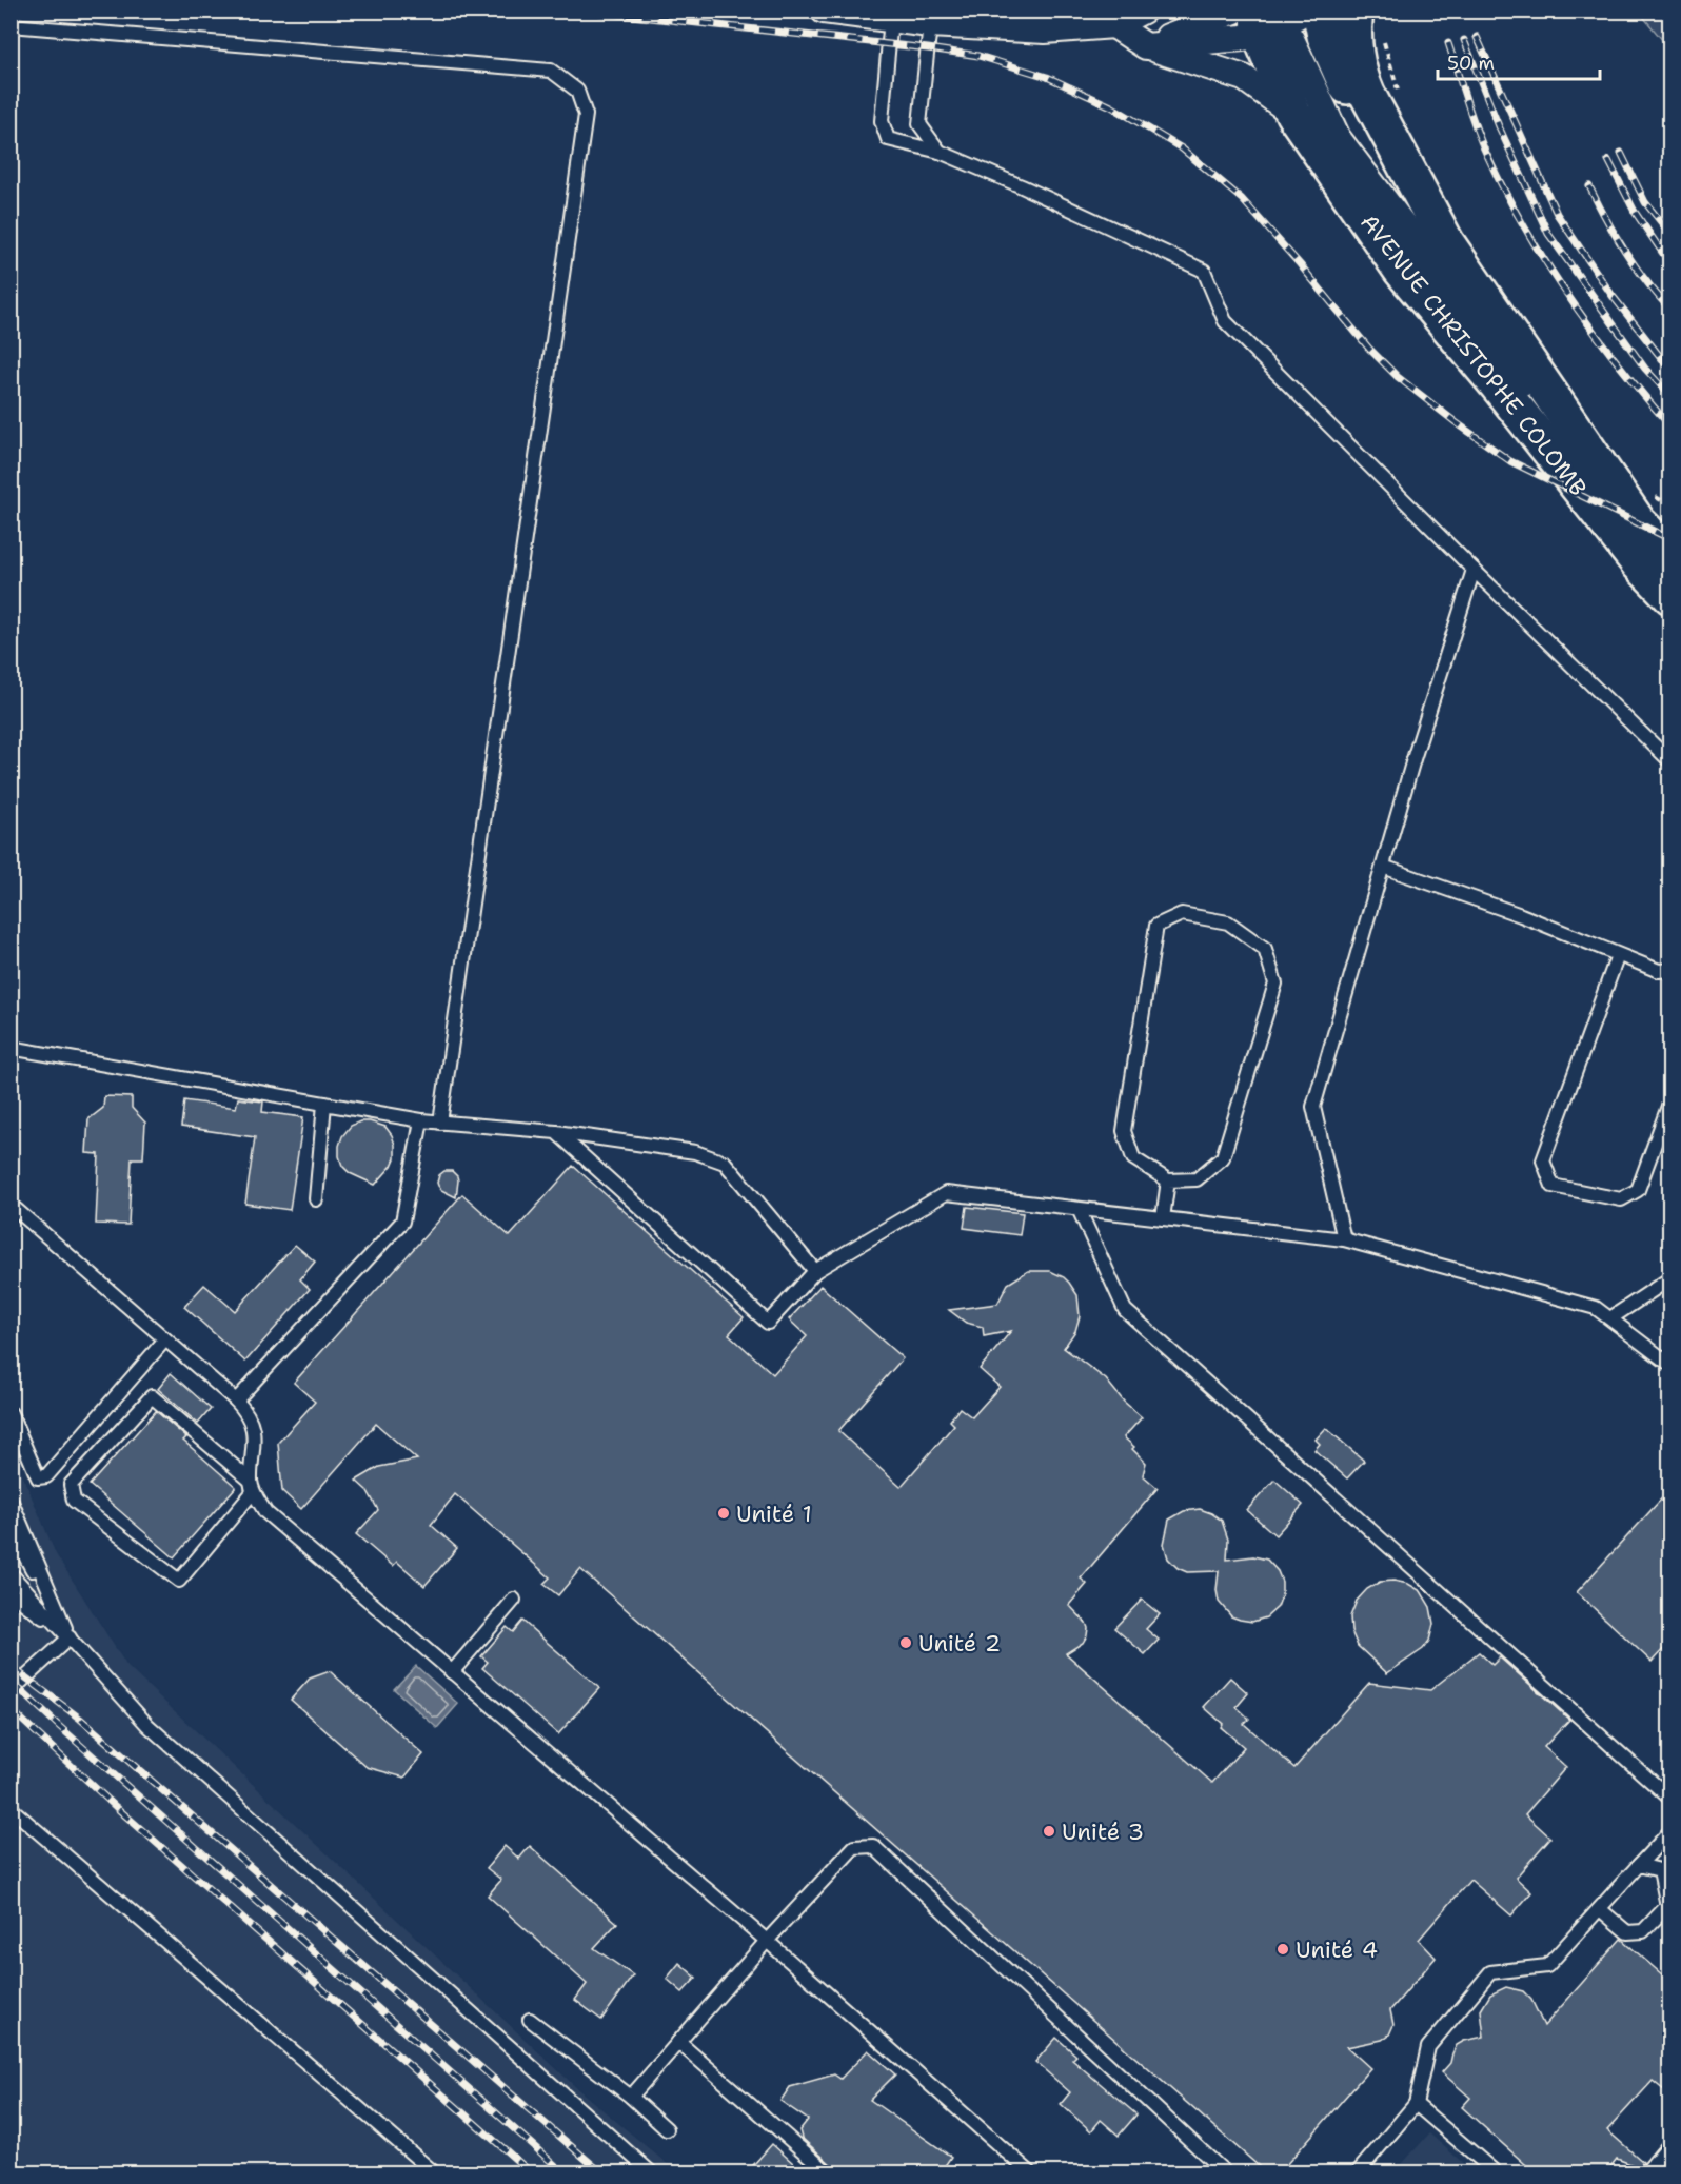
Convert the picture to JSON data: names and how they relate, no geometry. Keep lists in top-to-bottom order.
{
  "streets": {
    "main road": ["AVENUE CHRISTOPHE COLOMB"]
  },
  "places": [
    "Unité 1",
    "Unité 2",
    "Unité 3",
    "Unité 4"
  ],
  "scale_bar": "50 m"
}
